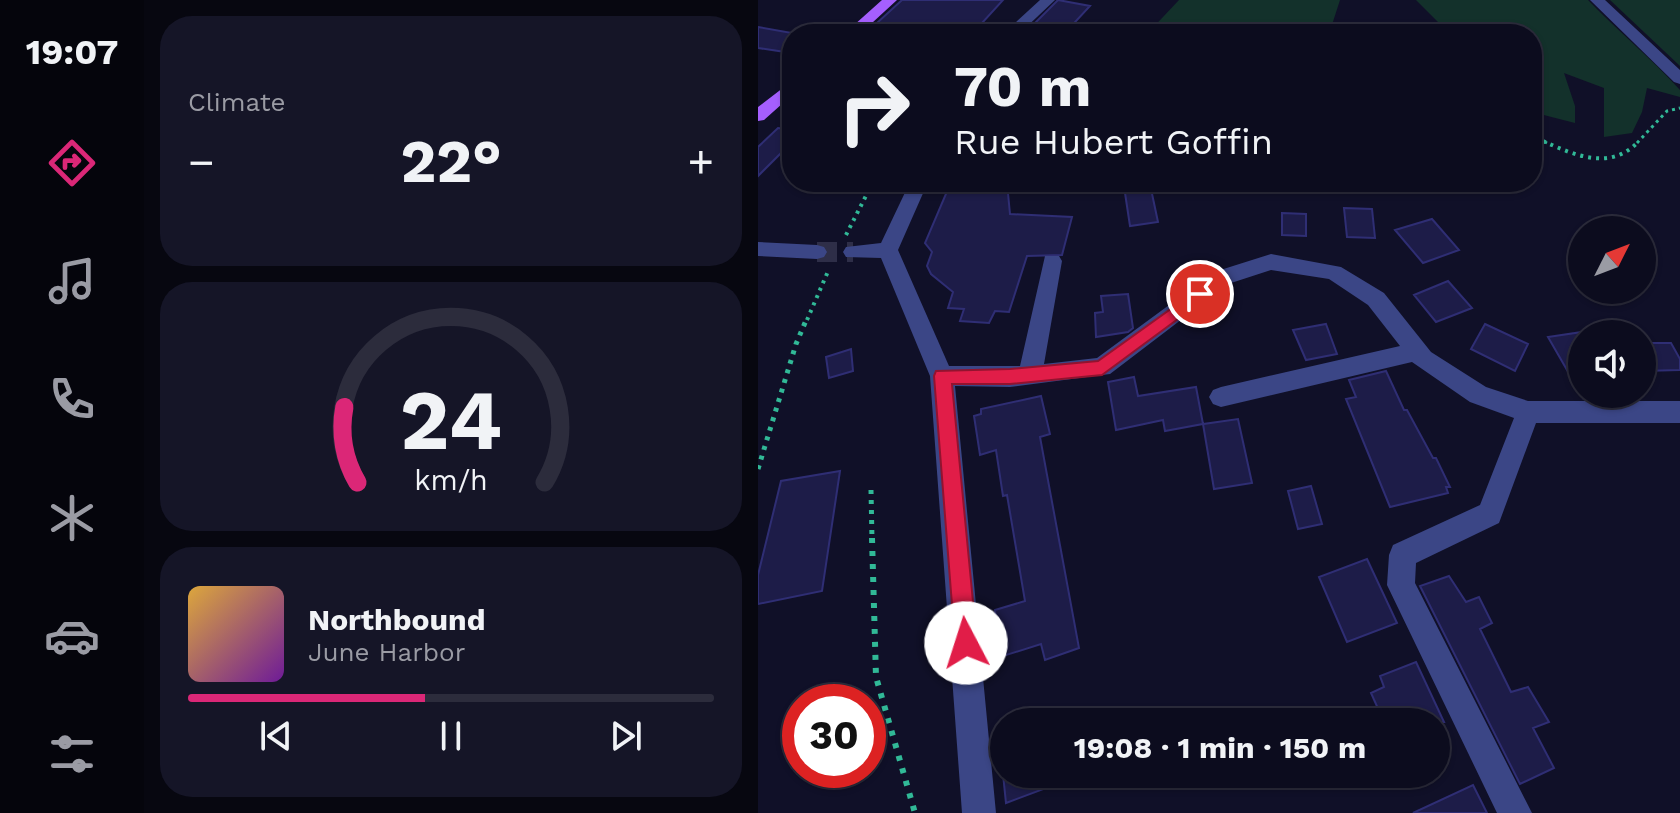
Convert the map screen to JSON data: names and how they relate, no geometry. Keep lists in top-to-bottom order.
{
  "north": "top right",
  "page": {
    "tabs": "19:07",
    "tile": "Climate",
    "turn": ["70 m", "Rue Hubert Goffin"],
    "heat": ["−", "22°", "+"],
    "song": ["Northbound", "June Harbor"],
    "limit": "30",
    "trip": "19:08 · 1 min · 150 m",
    "gauge": ["24", "km/h"]
  }
}
